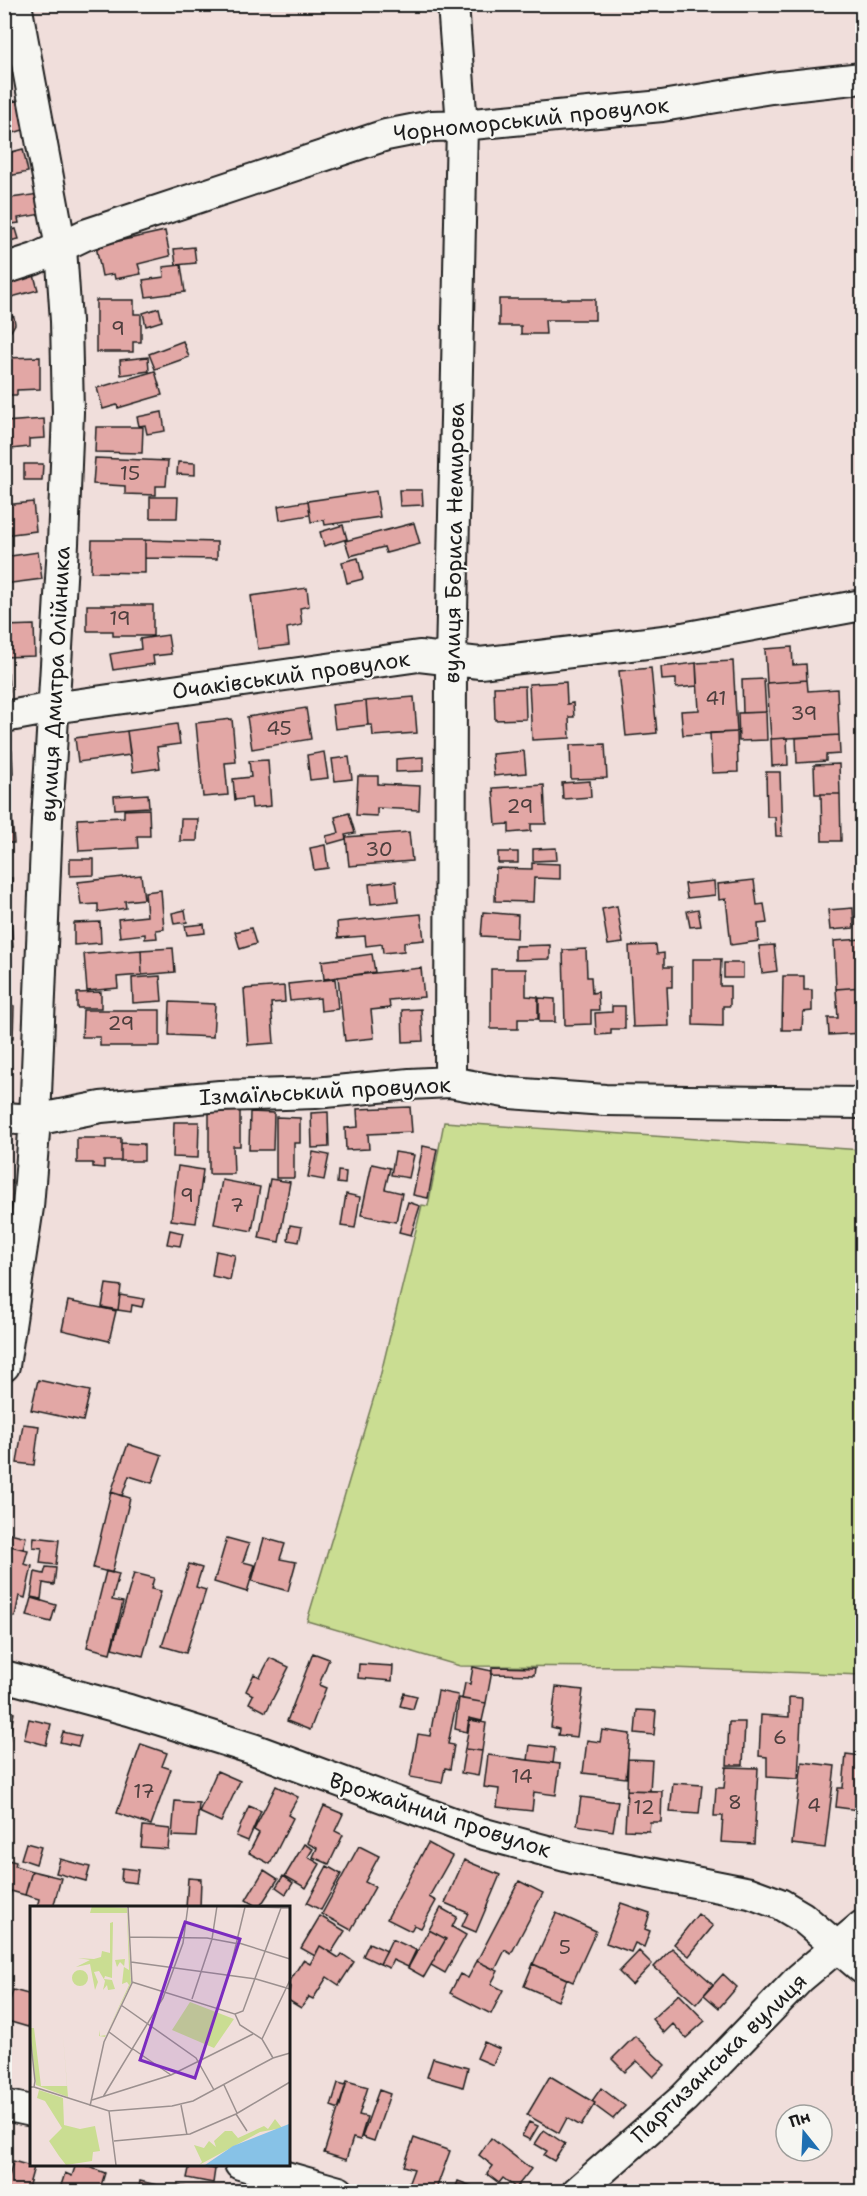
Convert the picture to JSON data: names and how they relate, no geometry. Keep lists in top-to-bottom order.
{
  "streets": {
    "street": [
      "Чорноморський провулок",
      "вулиця Бориса Немирова",
      "Очаківський провулок",
      "вулиця Дмитра Олійника",
      "Ізмаїльський провулок",
      "Врожайний провулок",
      "Партизанська вулиця"
    ]
  },
  "crossings": [
    ["Чорноморський провулок", "вулиця Бориса Немирова"],
    ["Чорноморський провулок", "вулиця Дмитра Олійника"],
    ["вулиця Бориса Немирова", "Очаківський провулок"],
    ["вулиця Бориса Немирова", "Ізмаїльський провулок"],
    ["Очаківський провулок", "вулиця Дмитра Олійника"],
    ["вулиця Дмитра Олійника", "Ізмаїльський провулок"],
    ["Врожайний провулок", "Партизанська вулиця"]
  ],
  "house_numbers": [
    "9",
    "15",
    "19",
    "41",
    "39",
    "45",
    "29",
    "30",
    "29",
    "9",
    "7",
    "6",
    "14",
    "17",
    "8",
    "4",
    "12",
    "5"
  ],
  "north": "top"
}
